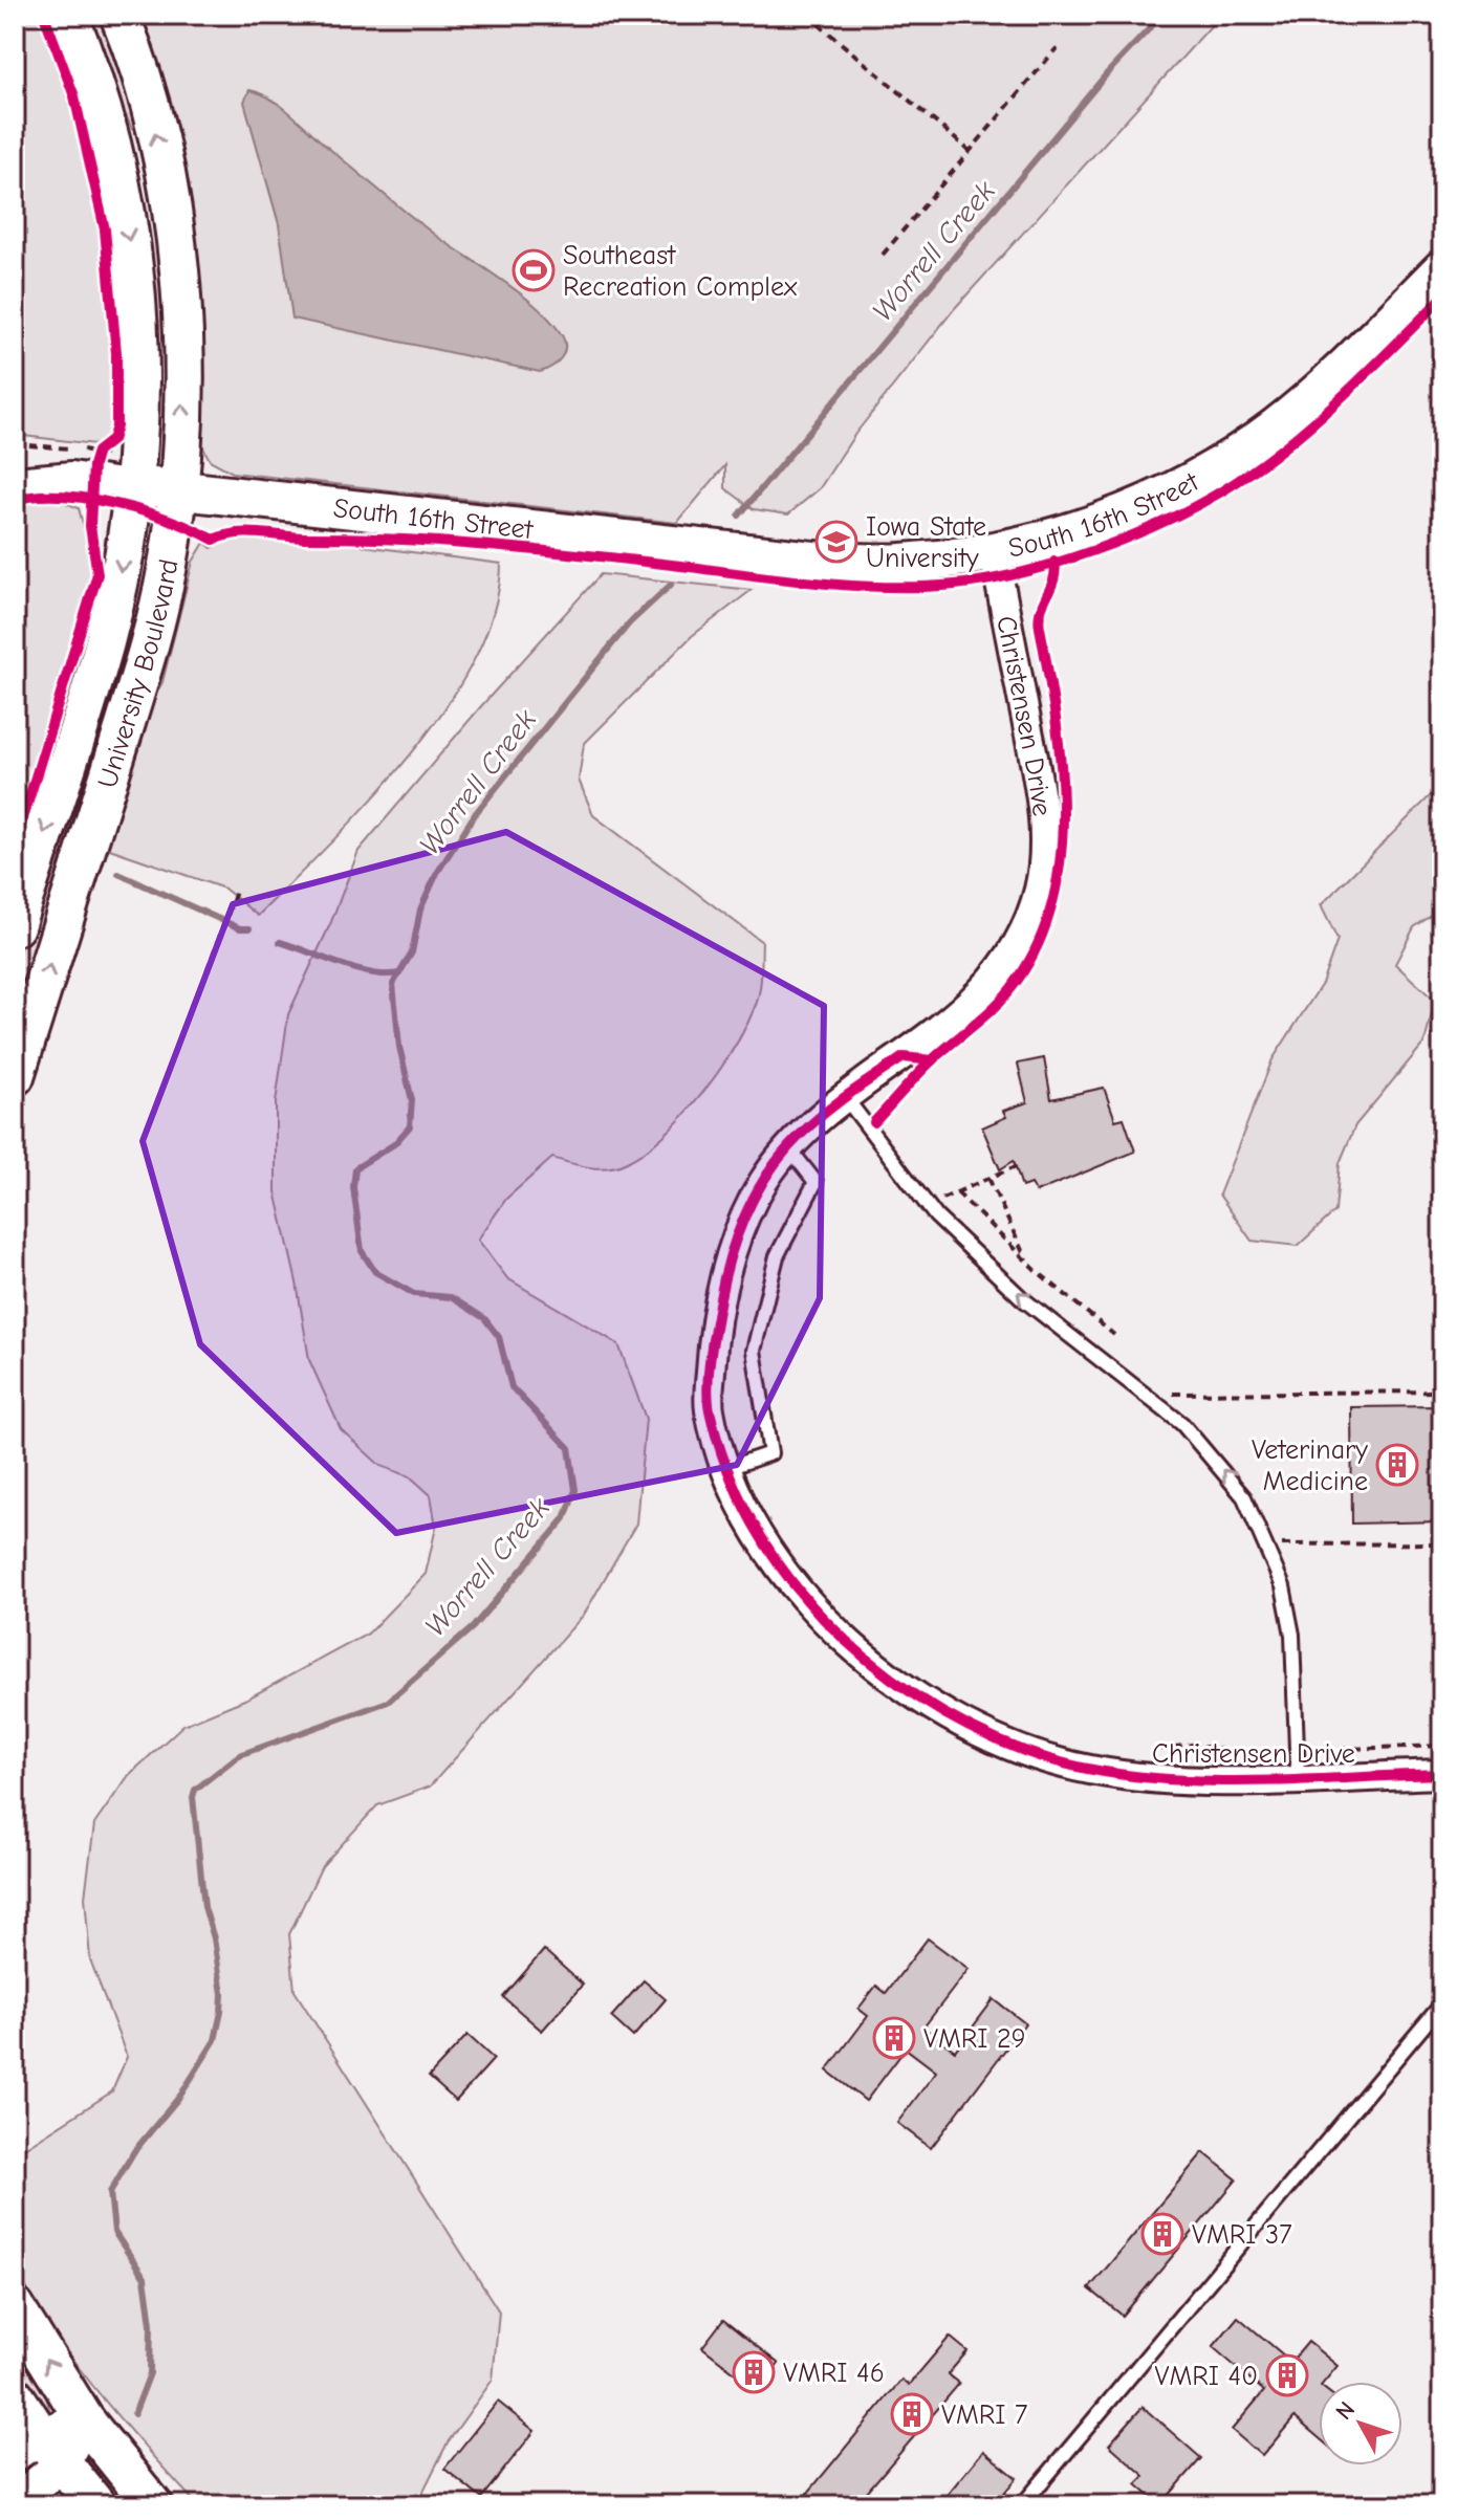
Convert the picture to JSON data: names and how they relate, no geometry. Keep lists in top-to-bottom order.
{
  "streets": {
    "main road": ["South 16th Street", "University Boulevard"],
    "street": ["Christensen Drive"]
  },
  "crossings": [
    ["South 16th Street", "University Boulevard"],
    ["South 16th Street", "Christensen Drive"]
  ],
  "water": ["Worrell Creek"],
  "places": {
    "sports": ["Southeast Recreation Complex"],
    "school or university": ["Iowa State University"],
    "building": [
      "Veterinary Medicine",
      "VMRI 29",
      "VMRI 37",
      "VMRI 46",
      "VMRI 40",
      "VMRI 7"
    ]
  },
  "north": "top left"
}
